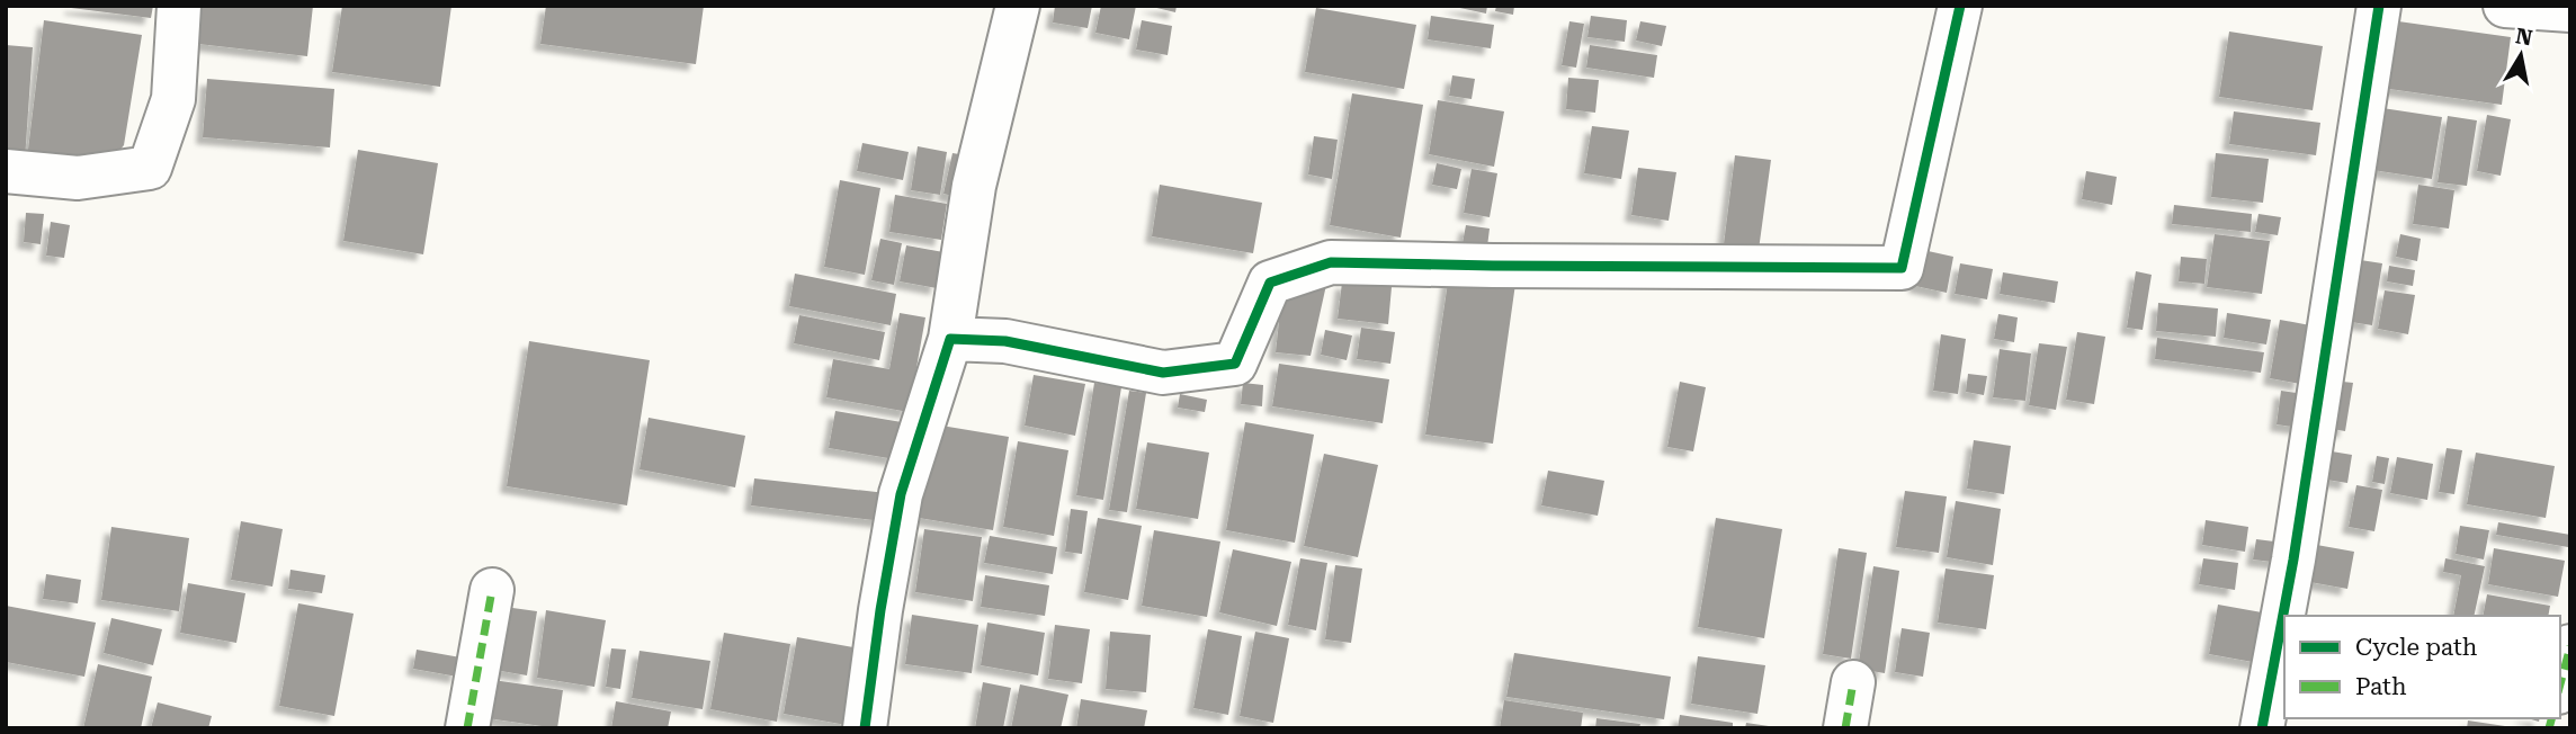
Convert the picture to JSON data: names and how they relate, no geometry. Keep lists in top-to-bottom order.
{
  "legend": ["Cycle path", "Path"],
  "north": "top"
}
